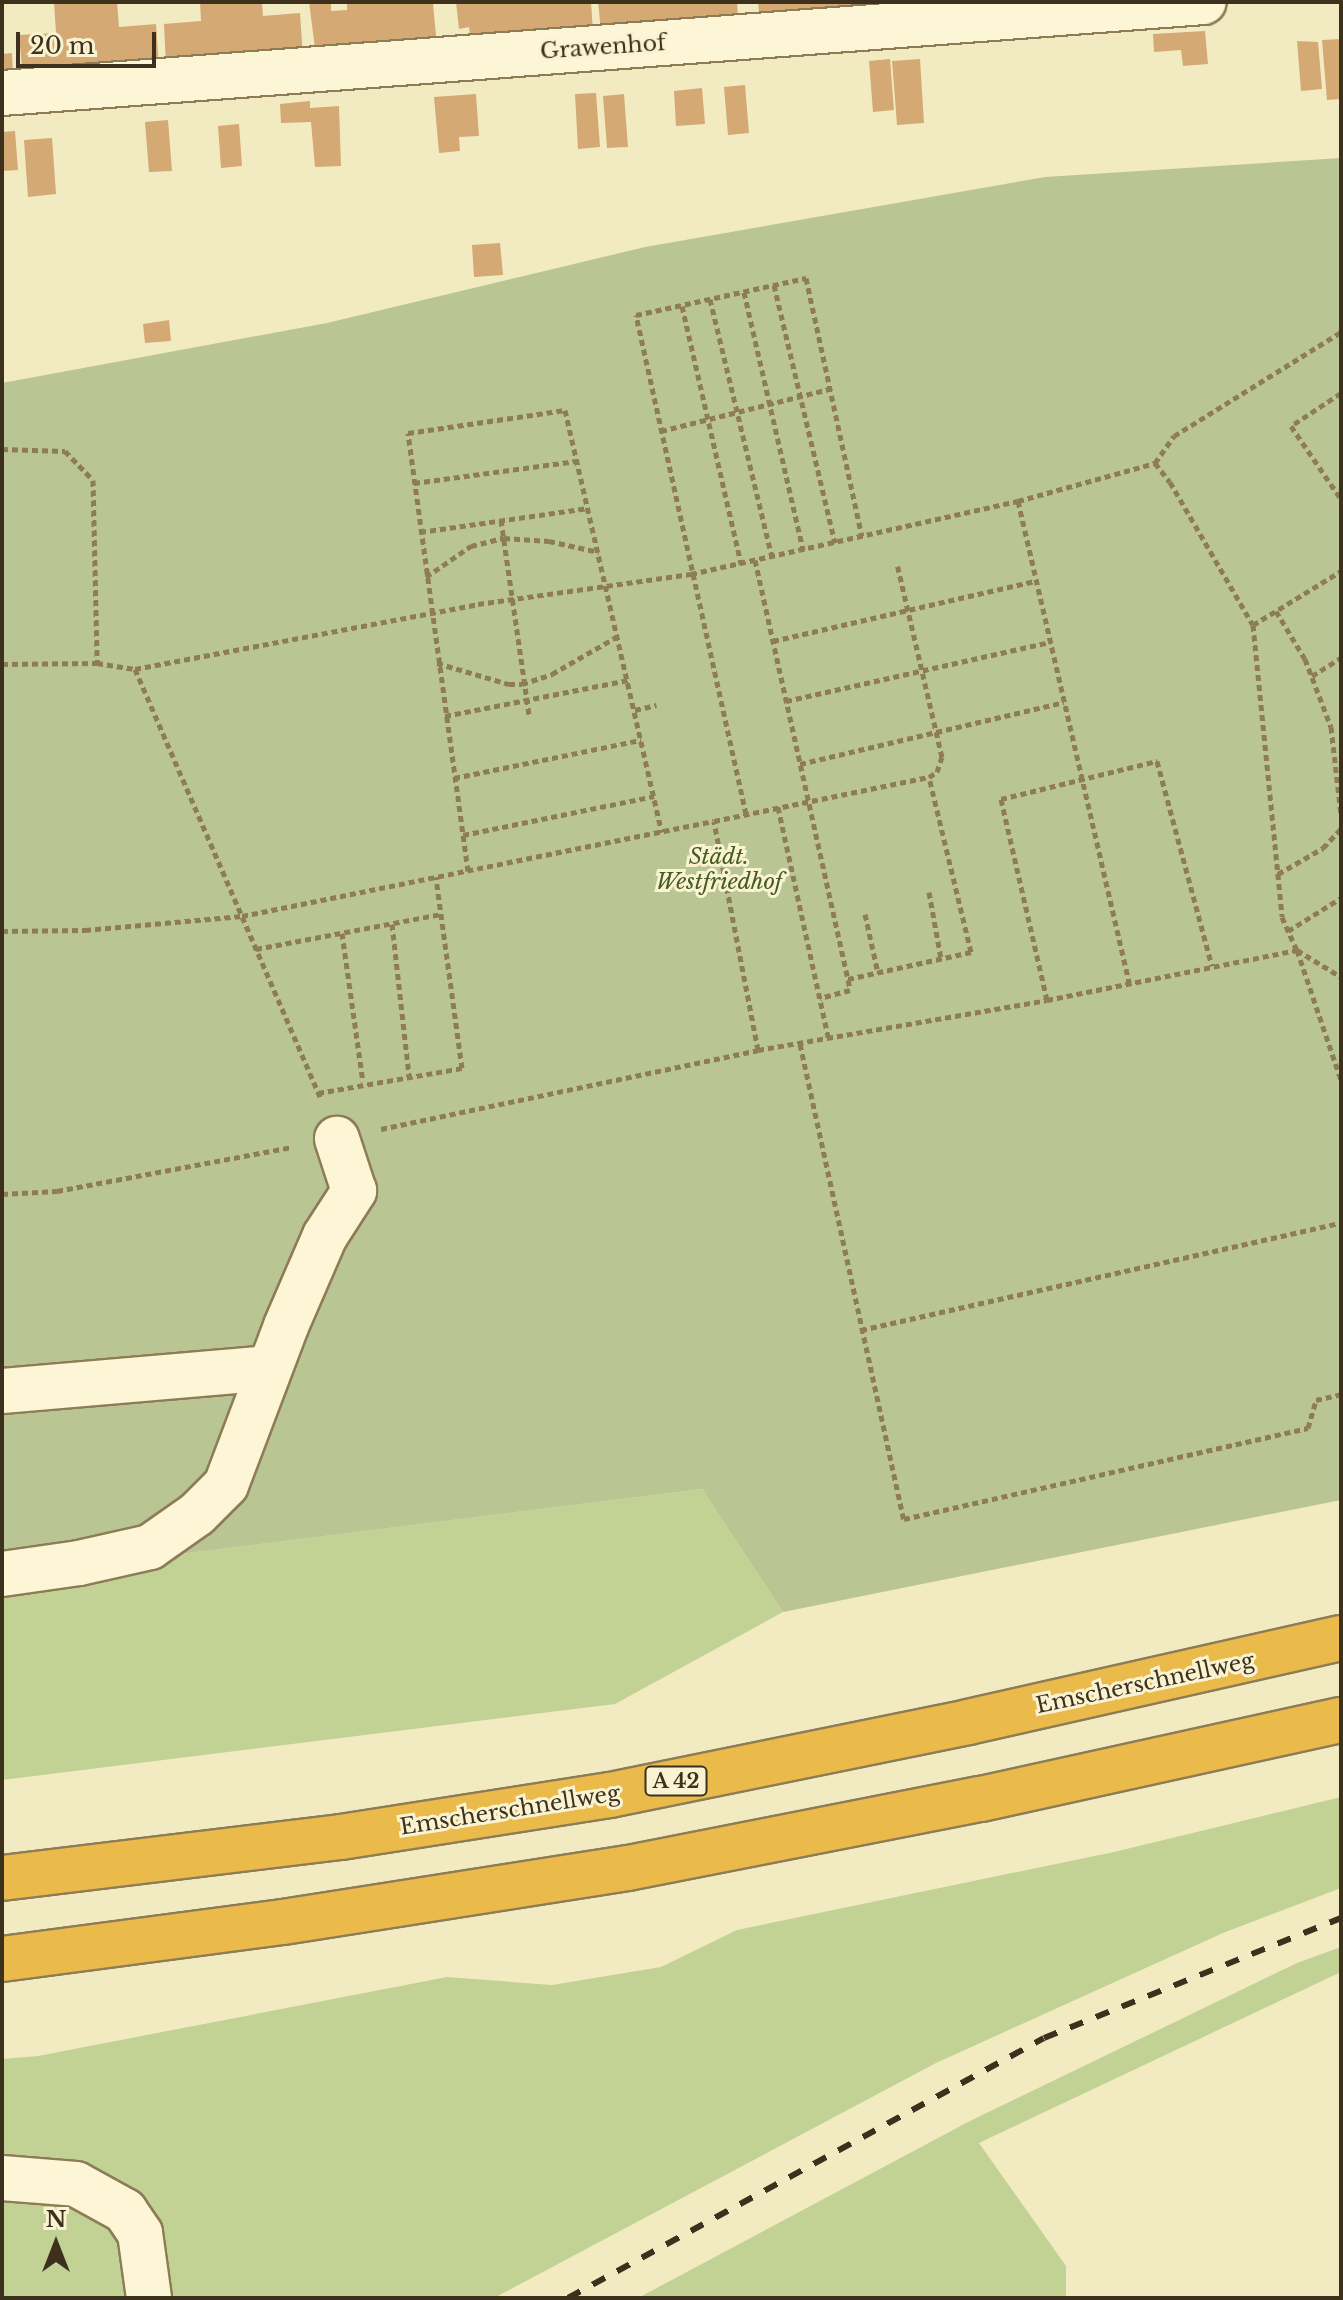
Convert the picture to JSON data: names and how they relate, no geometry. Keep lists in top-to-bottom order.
{
  "streets": {
    "highway": ["Emscherschnellweg", "A 42"],
    "street": ["Grawenhof"]
  },
  "parks": ["Städt. Westfriedhof"],
  "scale_bar": "20 m",
  "north": "top"
}
